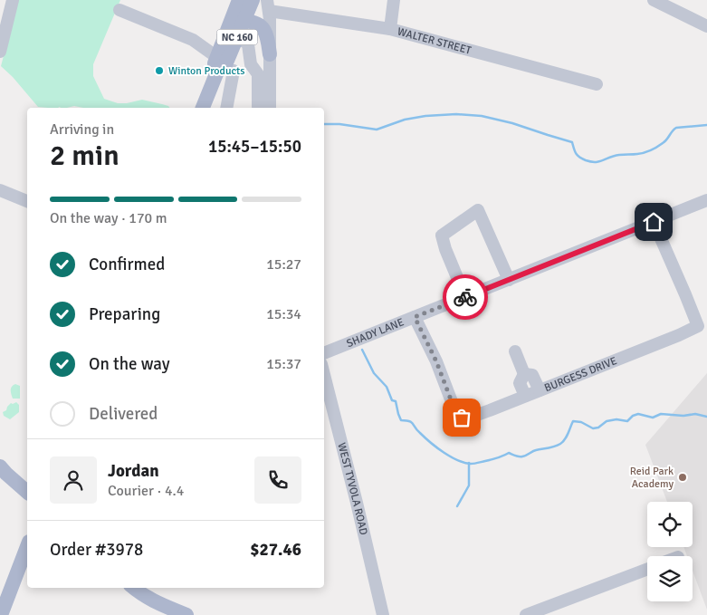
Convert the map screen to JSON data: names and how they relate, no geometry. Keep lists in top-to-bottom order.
{
  "streets": {
    "main road": ["NC 160"],
    "street": [
      "WALTER STREET",
      "SHADY LANE",
      "BURGESS DRIVE",
      "WEST TYVOLA ROAD"
    ]
  },
  "crossings": [
    ["SHADY LANE", "BURGESS DRIVE"]
  ],
  "places": ["Winton Products", "Reid Park Academy"],
  "page": {
    "heading": ["2 min", "Arriving in", "15:45–15:50"],
    "panel": [
      "Jordan",
      "Courier · 4.4",
      "Order #3978",
      "$27.46"
    ],
    "bar": "On the way · 170 m",
    "list": [
      ["Confirmed", "15:27"],
      ["Preparing", "15:34"],
      ["On the way", "15:37"],
      "Delivered"
    ]
  }
}
